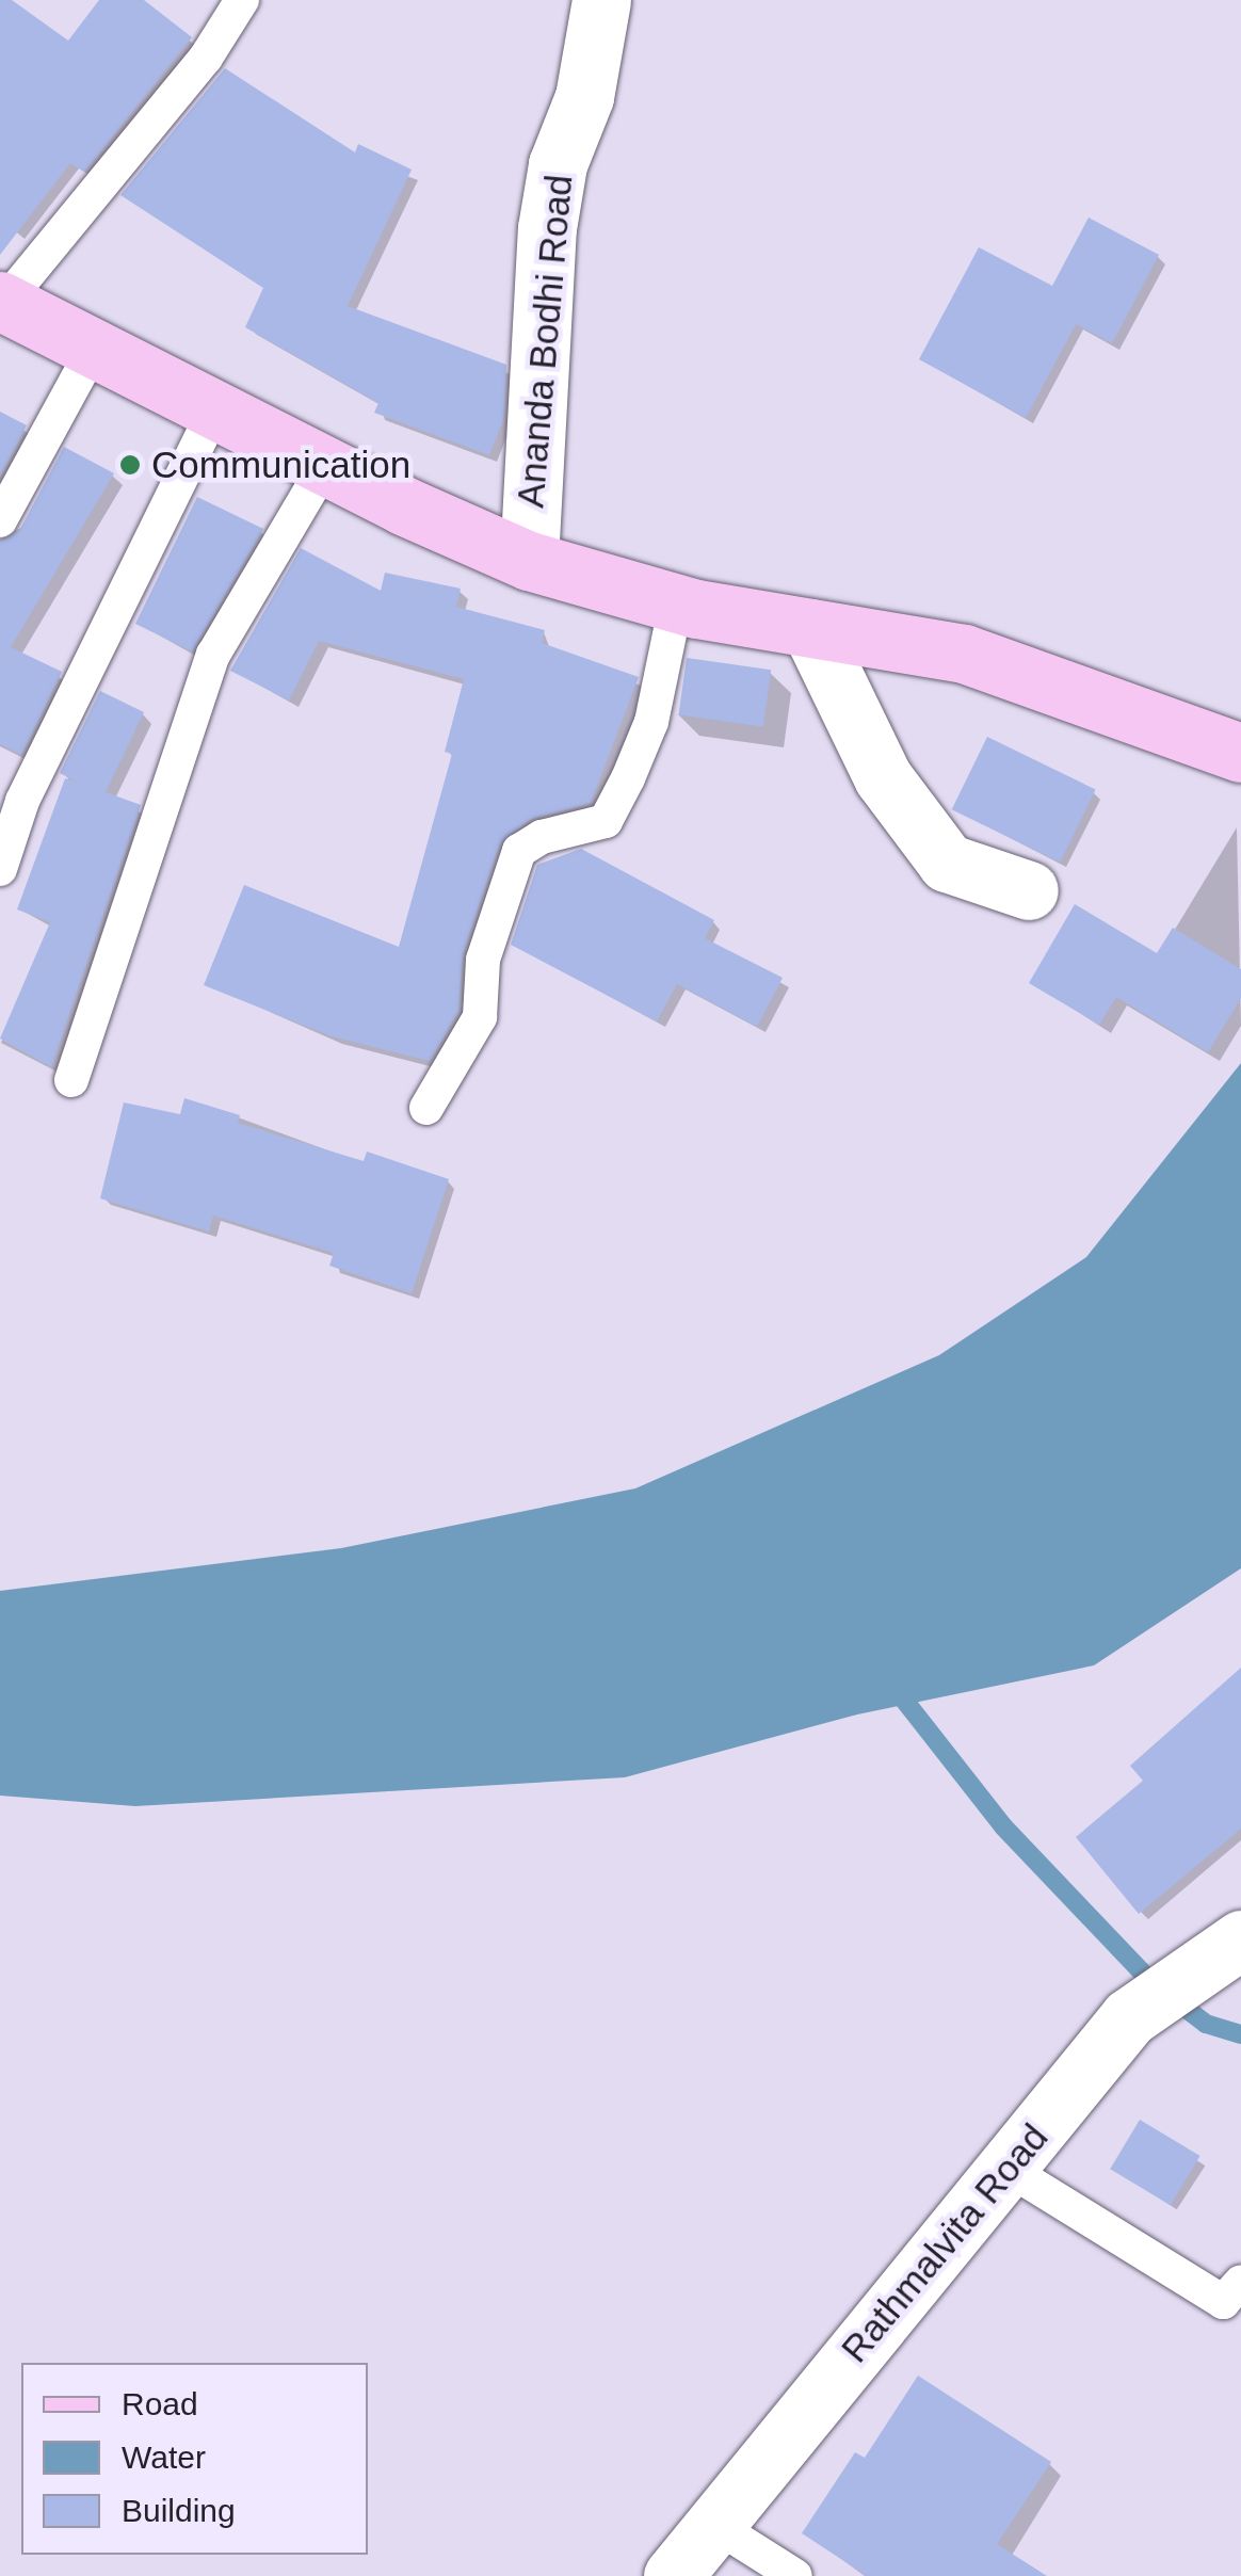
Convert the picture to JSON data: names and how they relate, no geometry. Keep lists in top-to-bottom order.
{
  "streets": {
    "street": ["Ananda Bodhi Road", "Rathmalvita Road"]
  },
  "places": ["Communication"],
  "legend": ["Road", "Water", "Building"]
}
